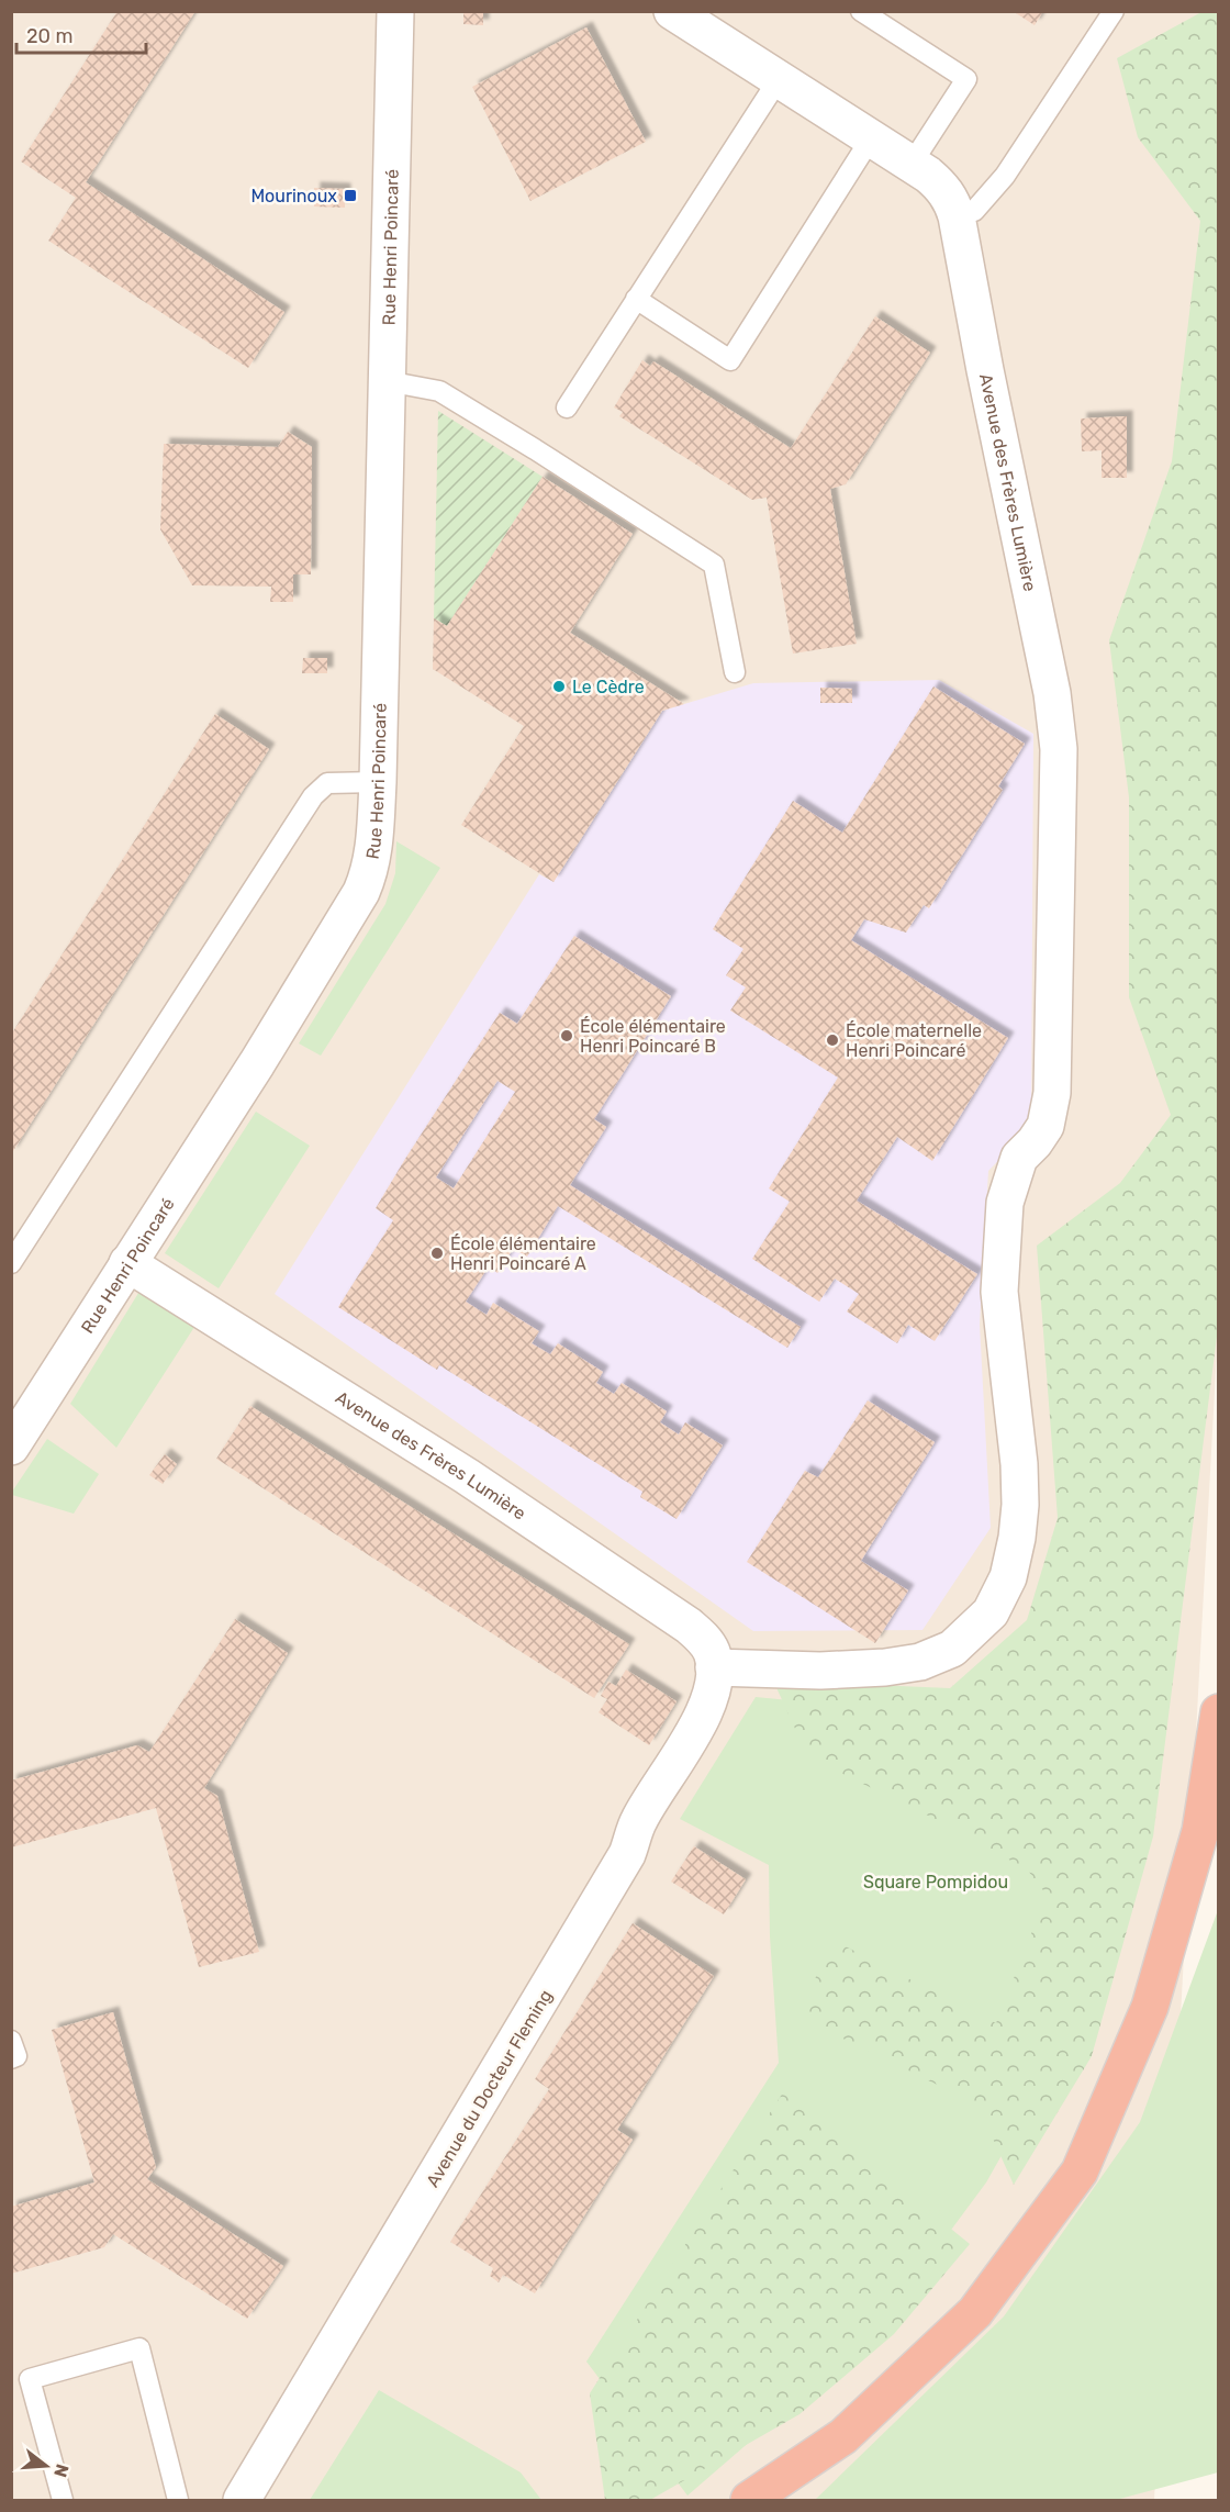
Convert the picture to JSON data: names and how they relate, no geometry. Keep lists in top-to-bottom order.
{
  "streets": {
    "street": ["Rue Henri Poincaré", "Avenue des Frères Lumière", "Avenue du Docteur Fleming"]
  },
  "crossings": [
    ["Rue Henri Poincaré", "Avenue des Frères Lumière"],
    ["Avenue des Frères Lumière", "Avenue du Docteur Fleming"]
  ],
  "parks": ["Square Pompidou"],
  "places": {
    "transit": ["Mourinoux"],
    "other": [
      "Le Cèdre",
      "École élémentaire Henri Poincaré B",
      "École maternelle Henri Poincaré",
      "École élémentaire Henri Poincaré A"
    ]
  },
  "scale_bar": "20 m",
  "north": "right"
}
